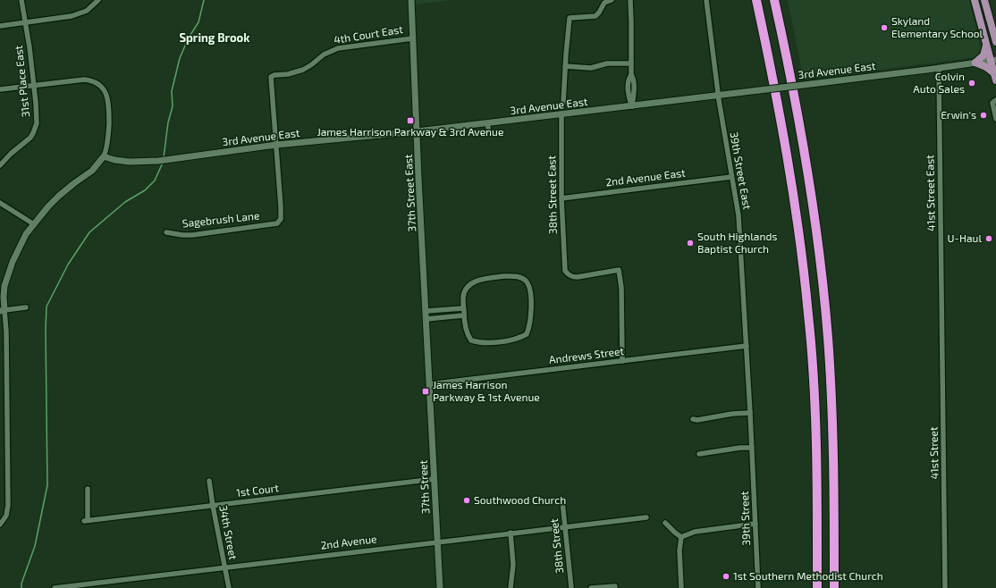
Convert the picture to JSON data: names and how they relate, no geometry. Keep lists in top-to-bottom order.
{
  "streets": {
    "street": [
      "4th Court East",
      "3rd Avenue East",
      "31st Place East",
      "39th Street East",
      "2nd Avenue East",
      "37th Street East",
      "41st Street East",
      "38th Street East",
      "Sagebrush Lane",
      "Andrews Street",
      "41st Street",
      "37th Street",
      "1st Court",
      "39th Street",
      "34th Street",
      "2nd Avenue",
      "38th Street"
    ]
  },
  "crossings": [
    ["4th Court East", "3rd Avenue East"],
    ["4th Court East", "37th Street East"],
    ["4th Court East", "Sagebrush Lane"],
    ["3rd Avenue East", "39th Street East"],
    ["3rd Avenue East", "37th Street East"],
    ["3rd Avenue East", "41st Street East"],
    ["3rd Avenue East", "38th Street East"],
    ["3rd Avenue East", "Sagebrush Lane"],
    ["39th Street East", "2nd Avenue East"],
    ["39th Street East", "Andrews Street"],
    ["39th Street East", "39th Street"],
    ["2nd Avenue East", "38th Street East"],
    ["37th Street East", "Andrews Street"],
    ["37th Street East", "37th Street"],
    ["41st Street East", "41st Street"],
    ["38th Street East", "Andrews Street"],
    ["Andrews Street", "37th Street"],
    ["Andrews Street", "39th Street"],
    ["37th Street", "1st Court"],
    ["37th Street", "2nd Avenue"],
    ["1st Court", "34th Street"],
    ["34th Street", "2nd Avenue"],
    ["2nd Avenue", "38th Street"]
  ],
  "districts": ["Spring Brook"],
  "places": {
    "other": [
      "Skyland Elementary School",
      "Colvin Auto Sales",
      "Erwin's",
      "U-Haul",
      "South Highlands Baptist Church",
      "Southwood Church",
      "1st Southern Methodist Church"
    ],
    "transit": ["James Harrison Parkway & 3rd Avenue", "James Harrison Parkway & 1st Avenue"]
  }
}
